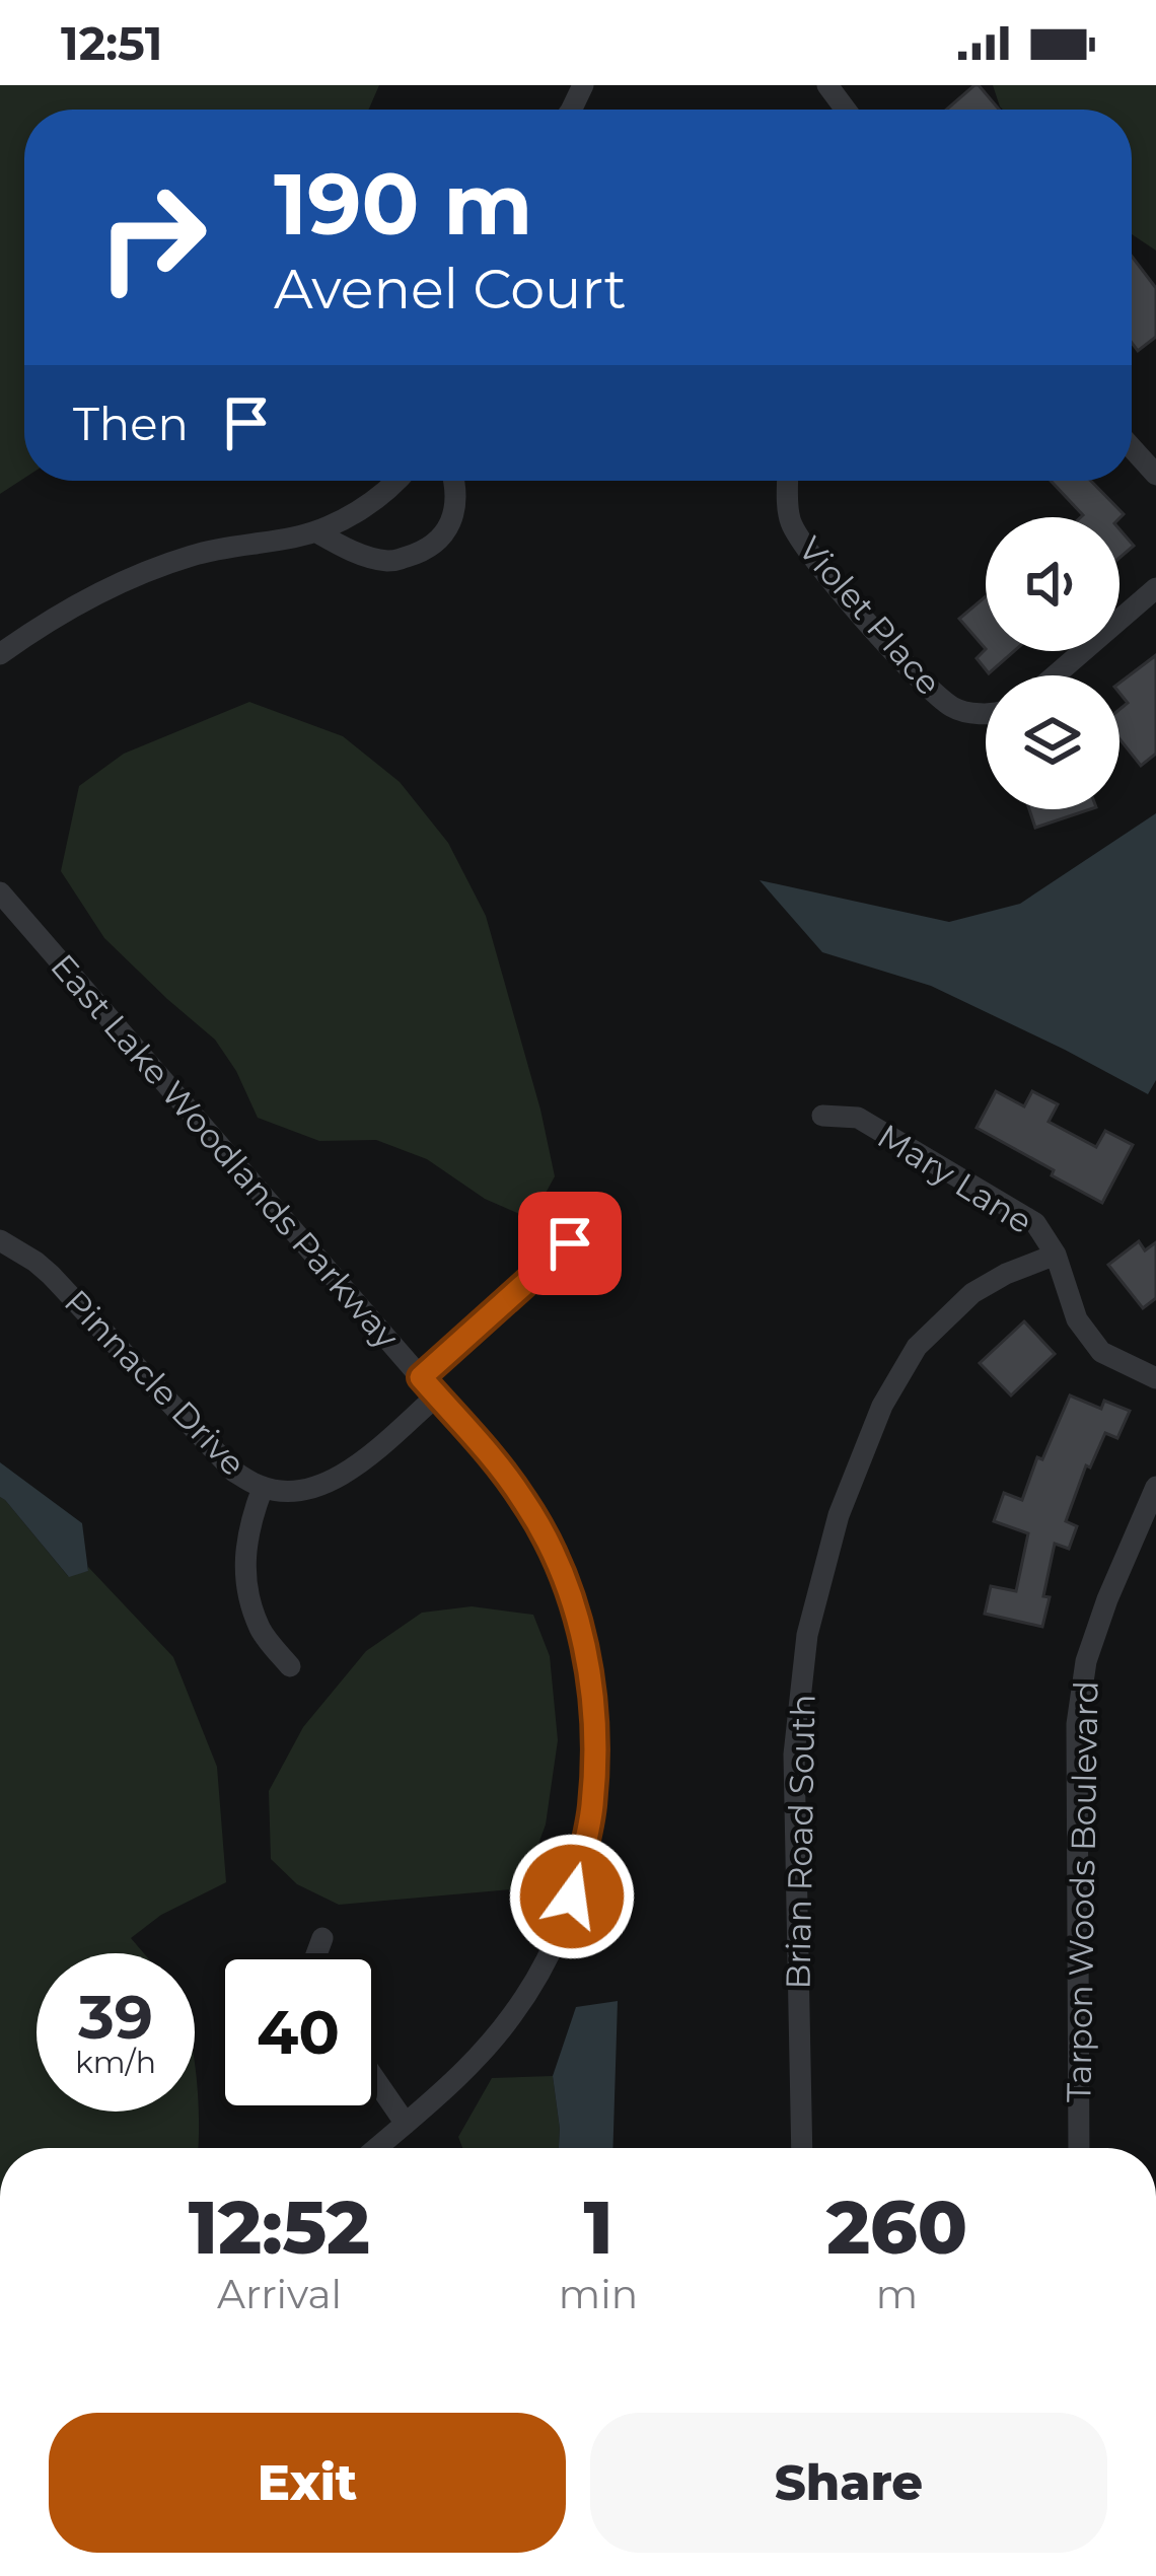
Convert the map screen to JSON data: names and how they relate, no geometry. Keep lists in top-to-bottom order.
{
  "streets": {
    "street": [
      "Violet Place",
      "East Lake Woodlands Parkway",
      "Mary Lane",
      "Pinnacle Drive",
      "Brian Road South",
      "Tarpon Woods Boulevard"
    ]
  },
  "crossings": [
    ["East Lake Woodlands Parkway", "Pinnacle Drive"],
    ["Mary Lane", "Brian Road South"]
  ],
  "page": {
    "status": "12:51",
    "turn": ["190 m", "Avenel Court"],
    "then": "Then",
    "speed": "39 km/h",
    "limit": "40",
    "eta": [
      "12:52",
      "Arrival",
      "1",
      "min",
      "260",
      "m"
    ],
    "buttons": ["Exit", "Share"]
  }
}
